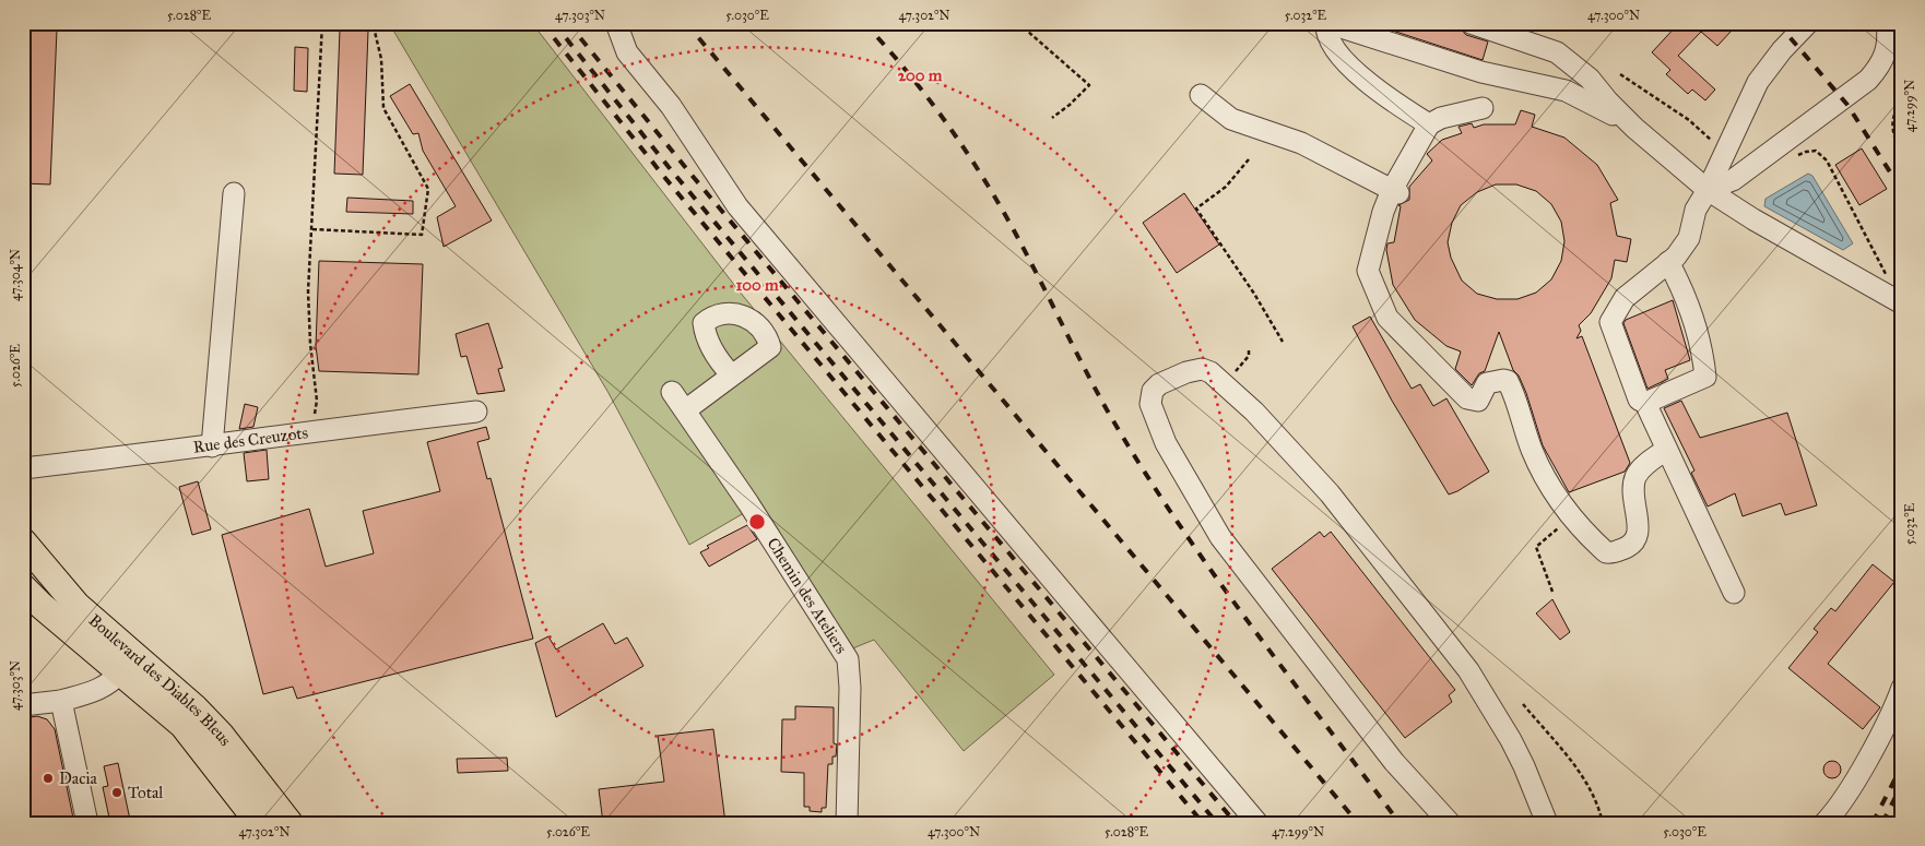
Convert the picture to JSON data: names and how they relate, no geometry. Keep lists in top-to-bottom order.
{
  "streets": {
    "main road": ["Boulevard des Diables Bleus"],
    "street": ["Rue des Creuzots", "Chemin des Ateliers"]
  },
  "places": ["Dacia", "Total"],
  "coordinates": [
    "5.028°E",
    "47.303°N",
    "5.030°E",
    "47.302°N",
    "5.032°E",
    "47.300°N",
    "47.299°N",
    "47.304°N",
    "5.026°E"
  ],
  "rings": ["200 m", "100 m"]
}
